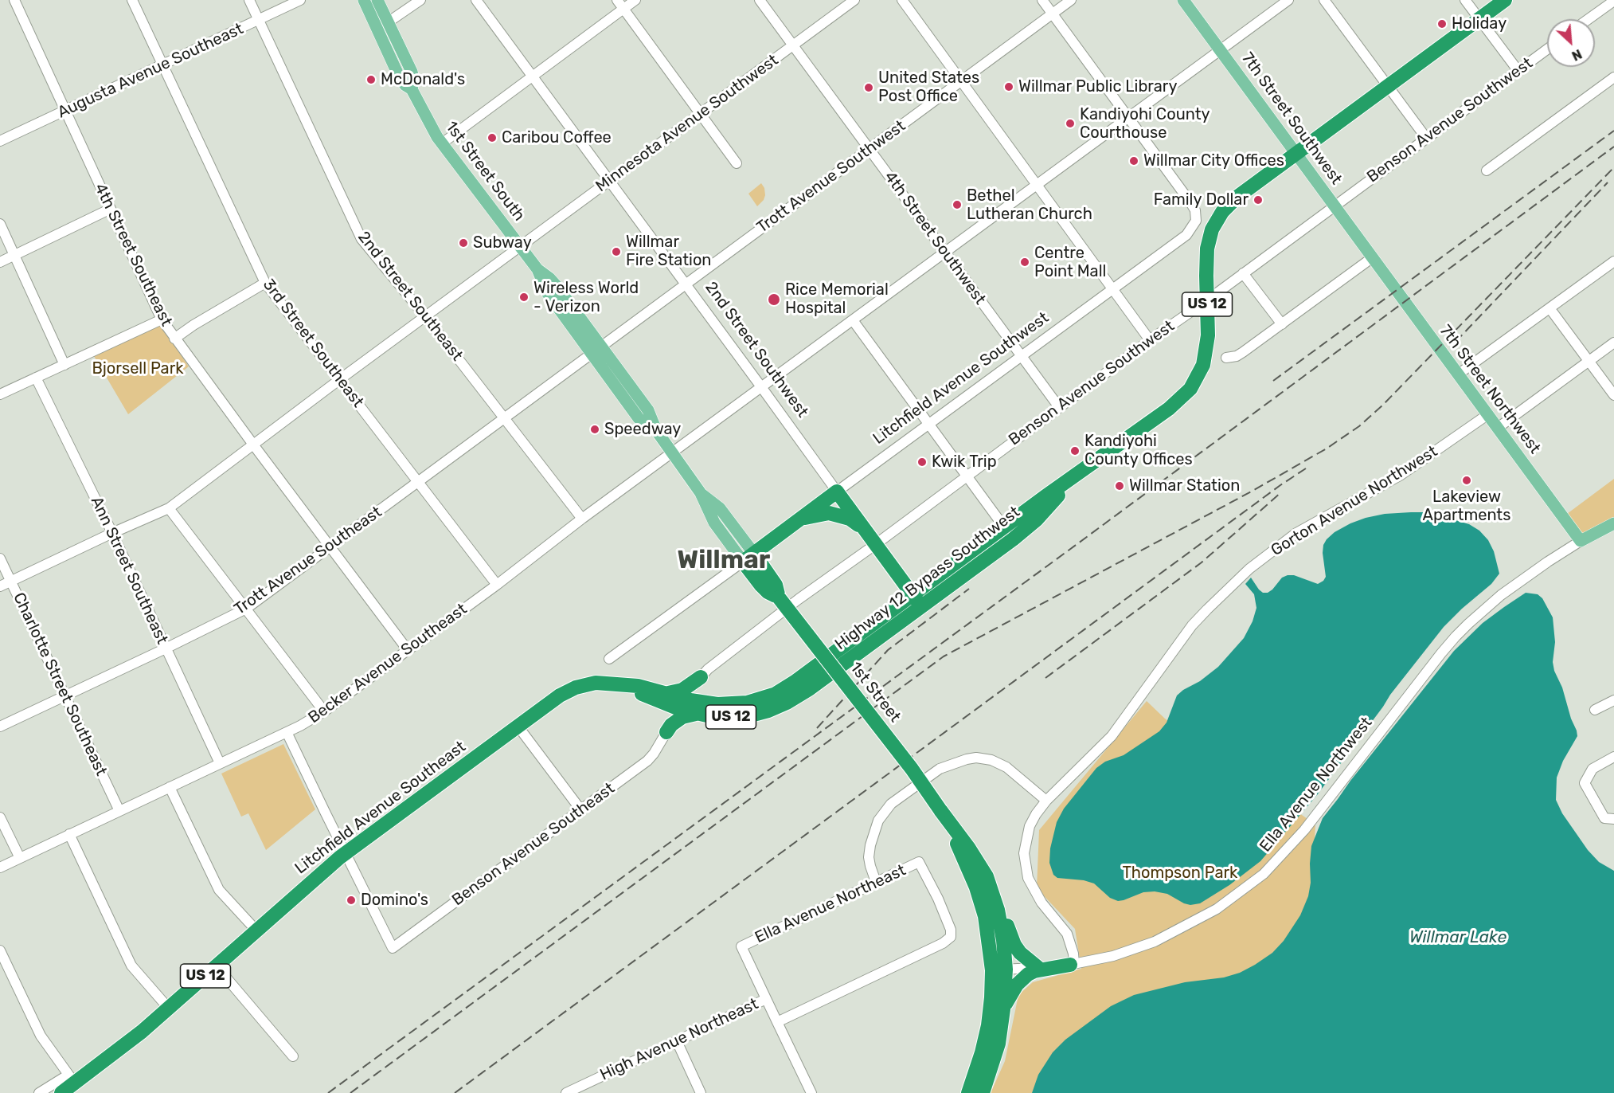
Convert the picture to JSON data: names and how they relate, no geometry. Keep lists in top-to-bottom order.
{
  "streets": {
    "highway": [
      "US 12",
      "2nd Street Southwest",
      "Litchfield Avenue Southwest",
      "Highway 12 Bypass Southwest",
      "1st Street",
      "Litchfield Avenue Southeast"
    ],
    "main road": [
      "7th Street Southwest",
      "1st Street South",
      "7th Street Northwest",
      "Ella Avenue Northwest"
    ],
    "street": [
      "Augusta Avenue Southeast",
      "Benson Avenue Southwest",
      "Minnesota Avenue Southwest",
      "Trott Avenue Southwest",
      "4th Street Southwest",
      "4th Street Southeast",
      "2nd Street Southeast",
      "3rd Street Southeast",
      "Gorton Avenue Northwest",
      "Trott Avenue Southeast",
      "Ann Street Southeast",
      "Becker Avenue Southeast",
      "Charlotte Street Southeast",
      "Benson Avenue Southeast",
      "Ella Avenue Northeast",
      "High Avenue Northeast"
    ]
  },
  "crossings": [
    ["Augusta Avenue Southeast", "4th Street Southeast"],
    ["Augusta Avenue Southeast", "2nd Street Southeast"],
    ["Augusta Avenue Southeast", "3rd Street Southeast"],
    ["7th Street Southwest", "Benson Avenue Southwest"],
    ["7th Street Southwest", "US 12"],
    ["7th Street Southwest", "7th Street Northwest"],
    ["7th Street Southwest", "Highway 12 Bypass Southwest"],
    ["7th Street Southwest", "Becker Avenue Southeast"],
    ["Benson Avenue Southwest", "4th Street Southwest"],
    ["Benson Avenue Southwest", "2nd Street Southwest"],
    ["Benson Avenue Southwest", "Highway 12 Bypass Southwest"],
    ["Benson Avenue Southwest", "1st Street"],
    ["Minnesota Avenue Southwest", "1st Street South"],
    ["Minnesota Avenue Southwest", "4th Street Southwest"],
    ["Minnesota Avenue Southwest", "4th Street Southeast"],
    ["Minnesota Avenue Southwest", "2nd Street Southeast"],
    ["Minnesota Avenue Southwest", "3rd Street Southeast"],
    ["Minnesota Avenue Southwest", "2nd Street Southwest"],
    ["Minnesota Avenue Southwest", "Ann Street Southeast"],
    ["Minnesota Avenue Southwest", "Charlotte Street Southeast"],
    ["1st Street South", "Trott Avenue Southwest"],
    ["1st Street South", "Litchfield Avenue Southwest"],
    ["1st Street South", "Trott Avenue Southeast"],
    ["1st Street South", "Becker Avenue Southeast"],
    ["1st Street South", "1st Street"],
    ["Trott Avenue Southwest", "4th Street Southwest"],
    ["Trott Avenue Southwest", "2nd Street Southwest"],
    ["Trott Avenue Southwest", "Trott Avenue Southeast"],
    ["4th Street Southwest", "Litchfield Avenue Southwest"],
    ["4th Street Southwest", "Becker Avenue Southeast"],
    ["4th Street Southeast", "Trott Avenue Southeast"],
    ["4th Street Southeast", "Becker Avenue Southeast"],
    ["2nd Street Southeast", "Trott Avenue Southeast"],
    ["2nd Street Southeast", "Becker Avenue Southeast"],
    ["US 12", "Highway 12 Bypass Southwest"],
    ["US 12", "Litchfield Avenue Southeast"],
    ["3rd Street Southeast", "Trott Avenue Southeast"],
    ["3rd Street Southeast", "Becker Avenue Southeast"],
    ["2nd Street Southwest", "Litchfield Avenue Southwest"],
    ["2nd Street Southwest", "Highway 12 Bypass Southwest"],
    ["2nd Street Southwest", "Becker Avenue Southeast"],
    ["Litchfield Avenue Southwest", "Becker Avenue Southeast"],
    ["Litchfield Avenue Southwest", "1st Street"],
    ["7th Street Northwest", "Gorton Avenue Northwest"],
    ["7th Street Northwest", "Ella Avenue Northwest"],
    ["Gorton Avenue Northwest", "Ella Avenue Northwest"],
    ["Trott Avenue Southeast", "Ann Street Southeast"],
    ["Trott Avenue Southeast", "Charlotte Street Southeast"],
    ["Ann Street Southeast", "Becker Avenue Southeast"],
    ["Becker Avenue Southeast", "Charlotte Street Southeast"],
    ["Litchfield Avenue Southeast", "Benson Avenue Southeast"],
    ["Ella Avenue Northeast", "High Avenue Northeast"]
  ],
  "districts": ["Willmar"],
  "water": ["Willmar Lake"],
  "parks": ["Bjorsell Park", "Thompson Park"],
  "places": [
    "Holiday",
    "McDonald's",
    "Willmar Public Library",
    "United States Post Office",
    "Kandiyohi County Courthouse",
    "Caribou Coffee",
    "Willmar City Offices",
    "Family Dollar",
    "Bethel Lutheran Church",
    "Subway",
    "Willmar Fire Station",
    "Centre Point Mall",
    "Wireless World - Verizon",
    "Rice Memorial Hospital",
    "Speedway",
    "Kandiyohi County Offices",
    "Kwik Trip",
    "Lakeview Apartments",
    "Willmar Station",
    "Domino's"
  ],
  "north": "bottom right"
}
